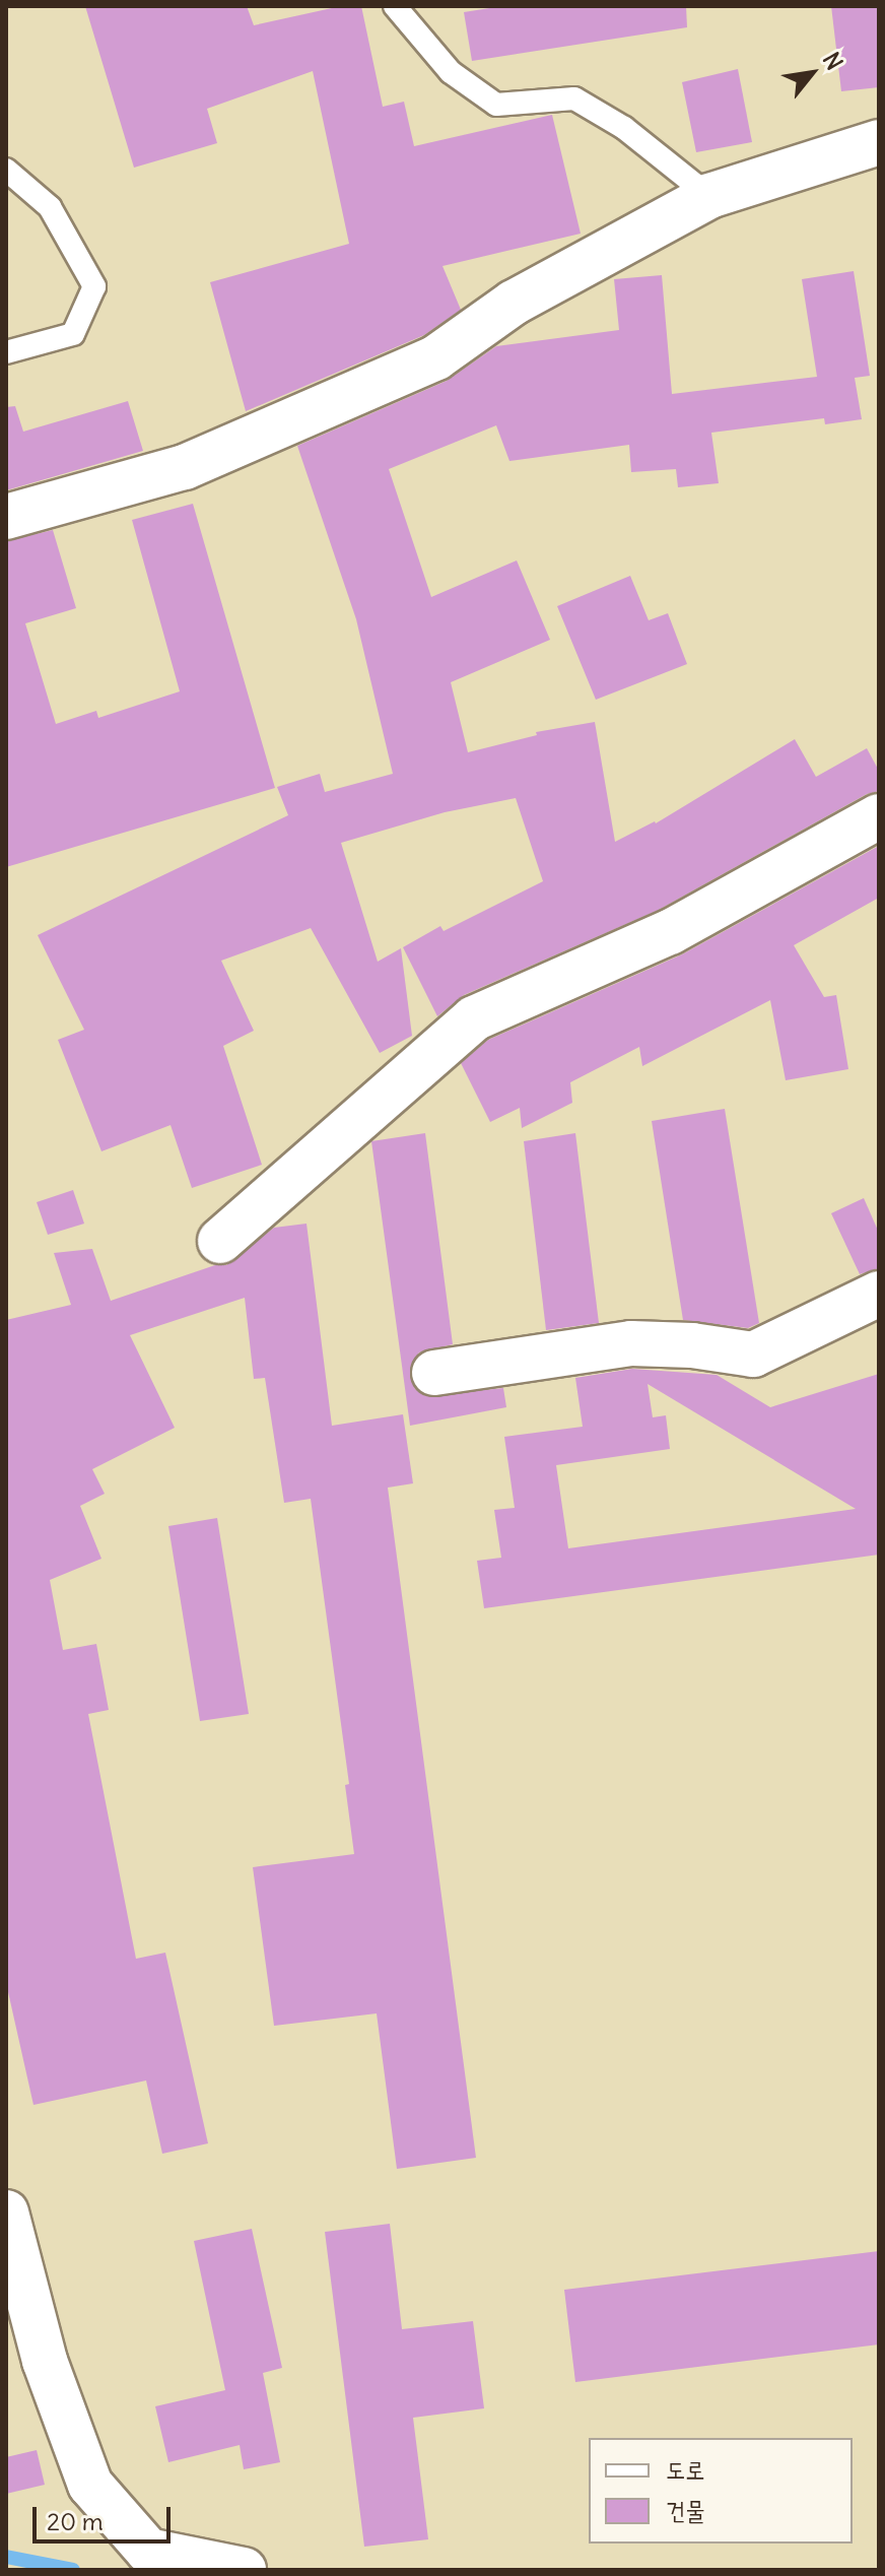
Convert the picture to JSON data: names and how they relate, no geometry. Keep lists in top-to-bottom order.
{
  "legend": ["도로", "건물"],
  "scale_bar": "20 m",
  "north": "top right"
}
